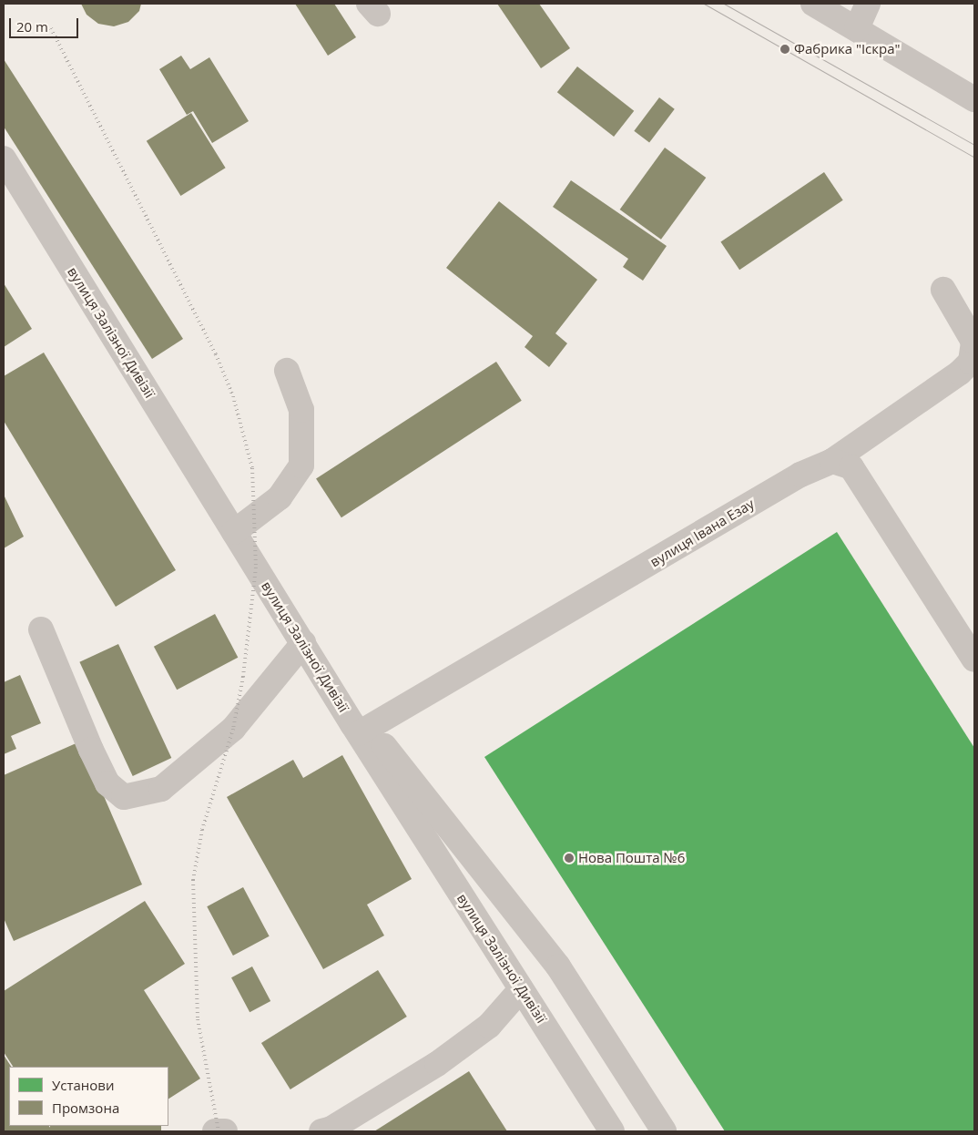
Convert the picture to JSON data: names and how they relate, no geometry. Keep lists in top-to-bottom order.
{
  "streets": {
    "street": ["вулиця Залізної Дивізії", "вулиця Івана Езау"]
  },
  "crossings": [
    ["вулиця Залізної Дивізії", "вулиця Івана Езау"]
  ],
  "places": ["Фабрика \"Іскра\"", "Нова Пошта №6"],
  "legend": ["Установи", "Промзона"],
  "scale_bar": "20 m"
}
